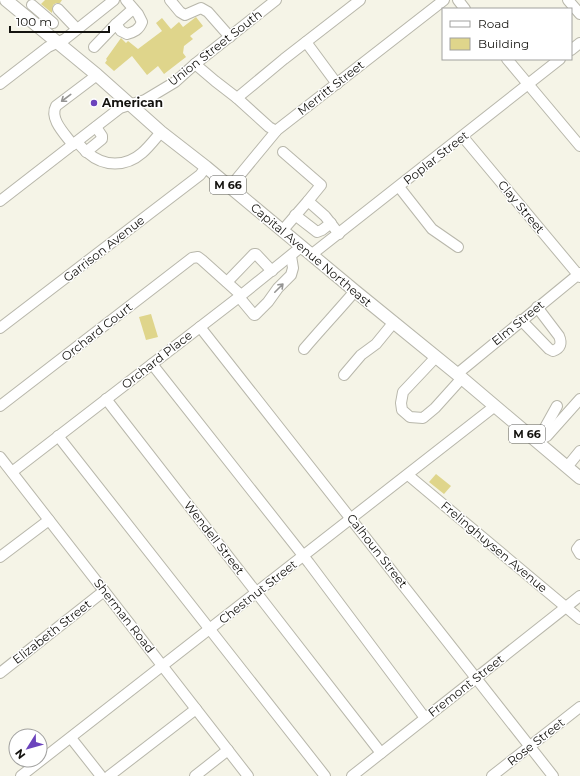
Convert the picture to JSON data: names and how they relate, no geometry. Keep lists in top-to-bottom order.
{
  "streets": {
    "main road": ["M 66", "Capital Avenue Northeast"],
    "street": [
      "Union Street South",
      "Merritt Street",
      "Poplar Street",
      "Clay Street",
      "Garrison Avenue",
      "Elm Street",
      "Orchard Court",
      "Orchard Place",
      "Wendell Street",
      "Frelinghuysen Avenue",
      "Calhoun Street",
      "Chestnut Street",
      "Sherman Road",
      "Elizabeth Street",
      "Fremont Street",
      "Rose Street"
    ]
  },
  "crossings": [
    ["Union Street South", "Capital Avenue Northeast"],
    ["Merritt Street", "Capital Avenue Northeast"],
    ["Poplar Street", "Clay Street"],
    ["Poplar Street", "Capital Avenue Northeast"],
    ["Clay Street", "Elm Street"],
    ["Garrison Avenue", "Capital Avenue Northeast"],
    ["Capital Avenue Northeast", "Elm Street"],
    ["Capital Avenue Northeast", "Orchard Place"],
    ["Capital Avenue Northeast", "Chestnut Street"],
    ["Orchard Place", "Wendell Street"],
    ["Orchard Place", "Calhoun Street"],
    ["Orchard Place", "Sherman Road"],
    ["Wendell Street", "Chestnut Street"],
    ["Wendell Street", "Fremont Street"],
    ["Frelinghuysen Avenue", "Chestnut Street"],
    ["Frelinghuysen Avenue", "Fremont Street"],
    ["Calhoun Street", "Chestnut Street"],
    ["Calhoun Street", "Fremont Street"],
    ["Calhoun Street", "Rose Street"],
    ["Chestnut Street", "Sherman Road"],
    ["Sherman Road", "Elizabeth Street"]
  ],
  "places": ["American"],
  "legend": ["Road", "Building"],
  "scale_bar": "100 m",
  "north": "bottom left"
}
